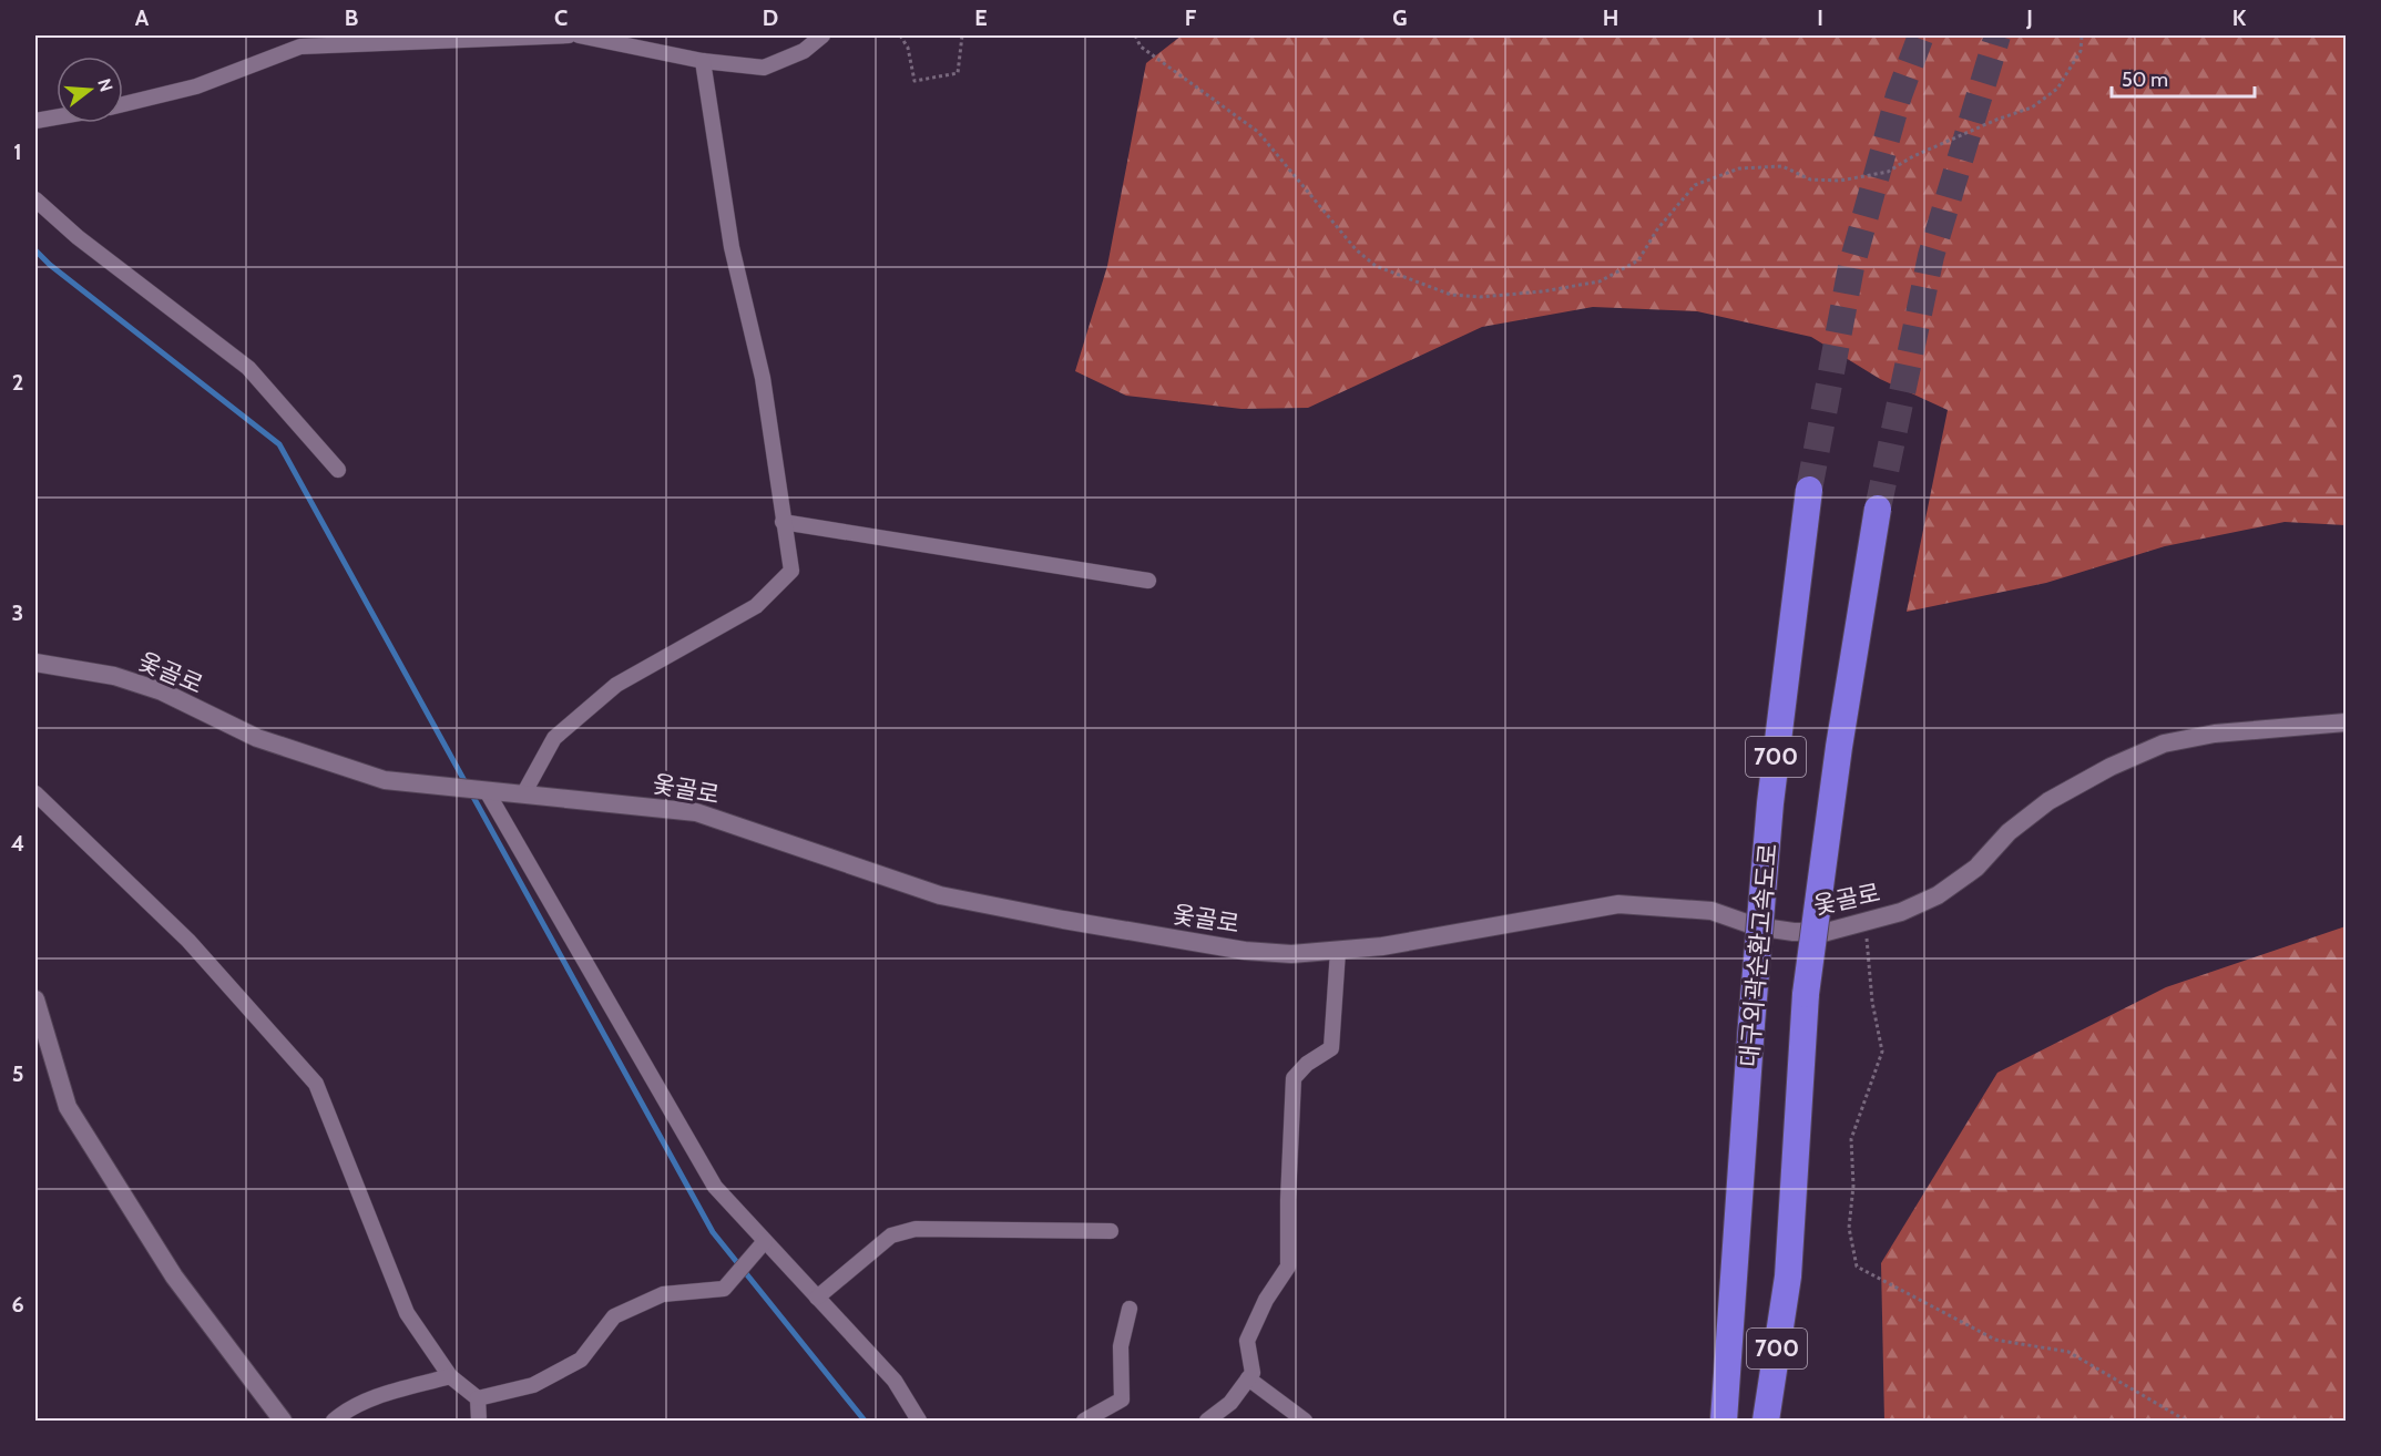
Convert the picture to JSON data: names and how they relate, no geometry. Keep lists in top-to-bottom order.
{
  "streets": {
    "highway": ["700", "대구외곽순환고속도로"],
    "street": ["옻골로"]
  },
  "scale_bar": "50 m",
  "north": "right",
  "grid": {
    "columns": [
      "A",
      "B",
      "C",
      "D",
      "E",
      "F",
      "G",
      "H",
      "I",
      "J",
      "K"
    ],
    "rows": [
      "1",
      "2",
      "3",
      "4",
      "5",
      "6"
    ]
  }
}
